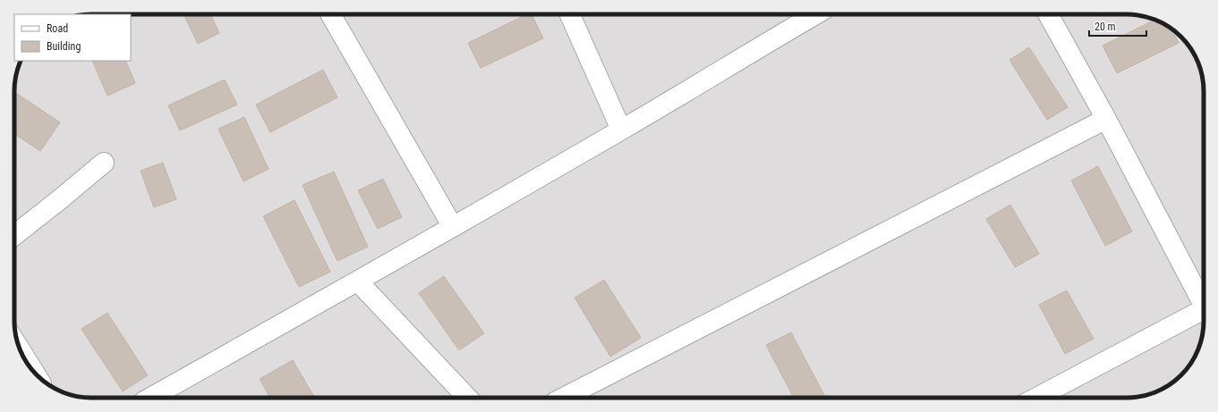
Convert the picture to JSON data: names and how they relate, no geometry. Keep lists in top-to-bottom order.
{
  "legend": ["Road", "Building"],
  "scale_bar": "20 m"
}
